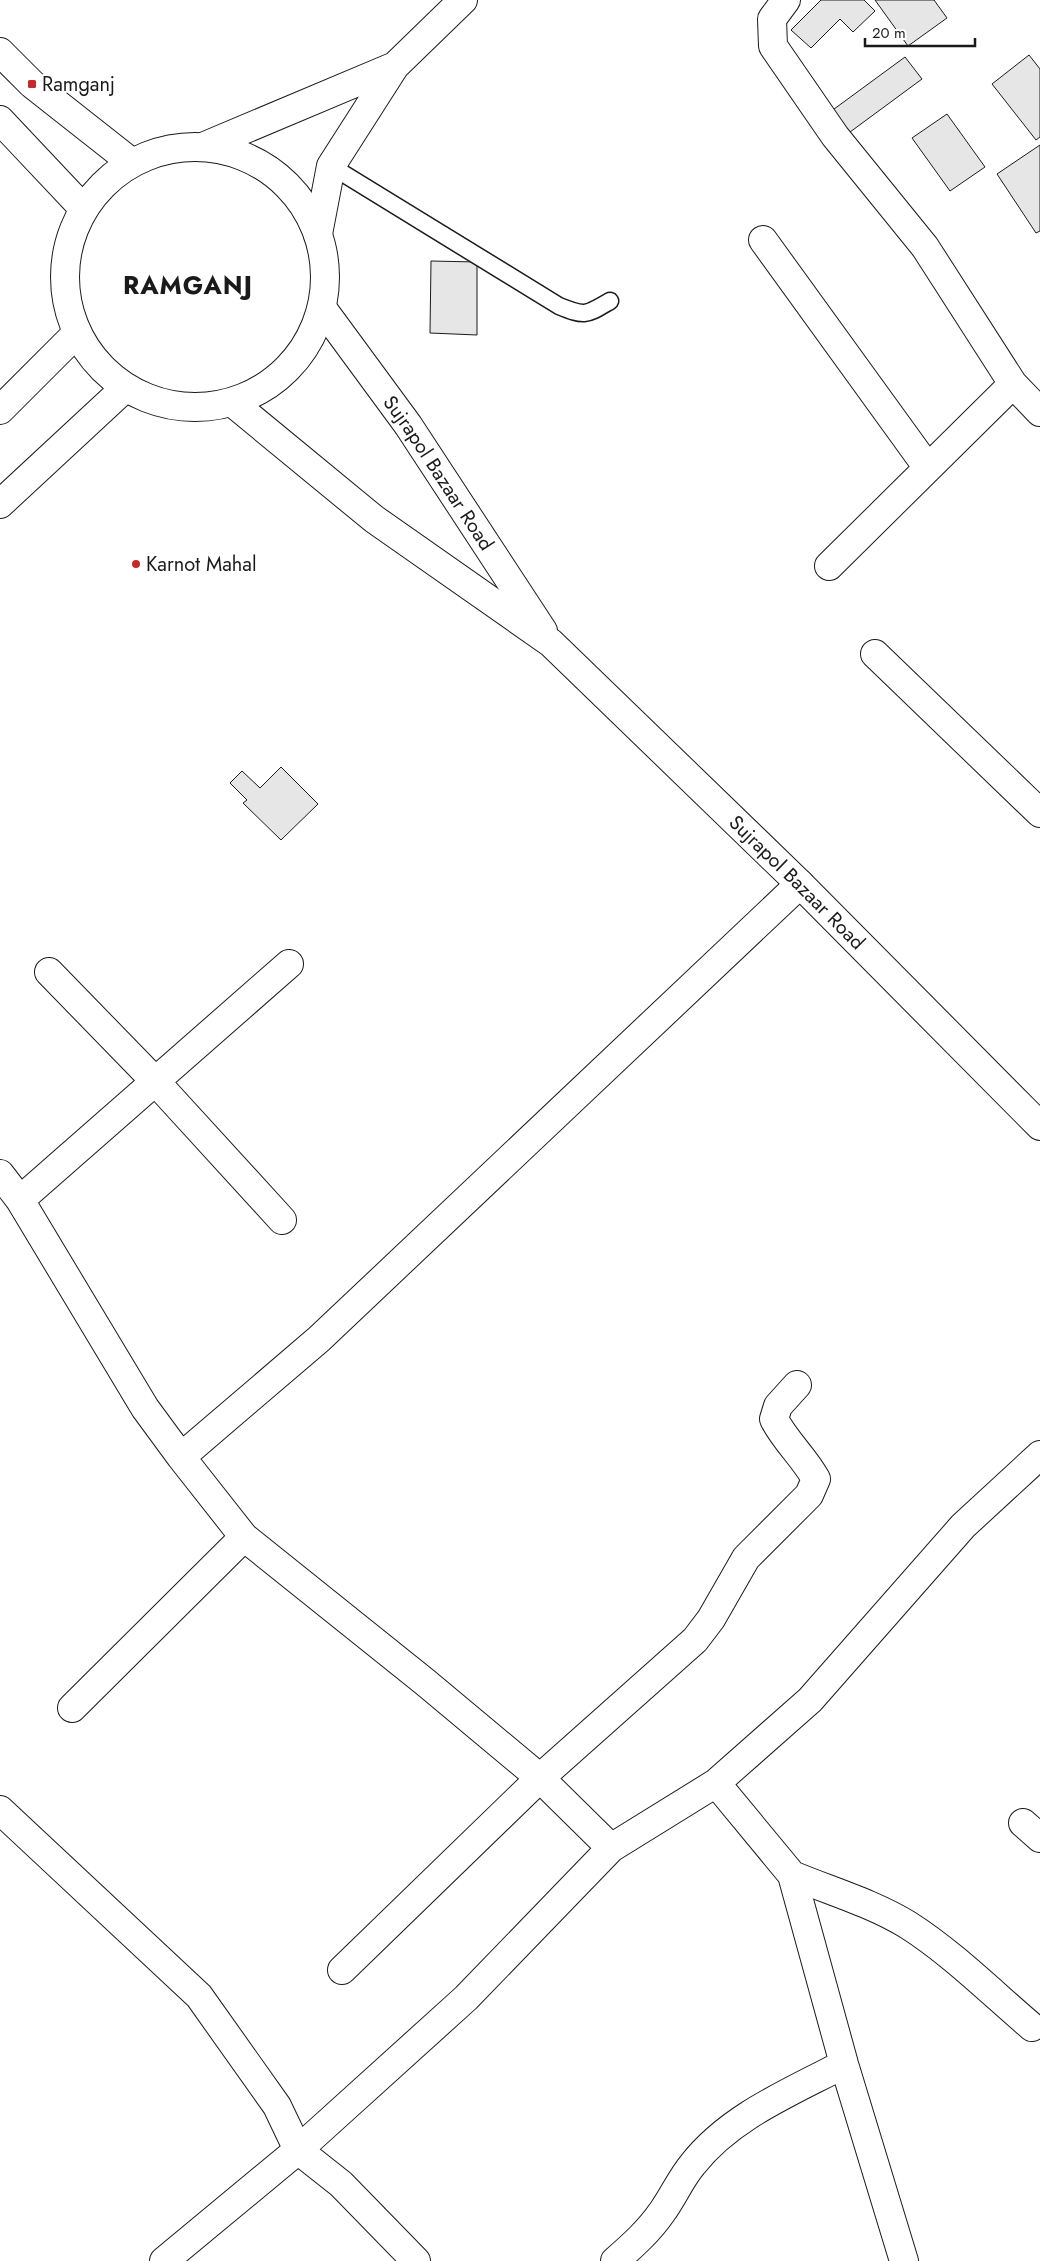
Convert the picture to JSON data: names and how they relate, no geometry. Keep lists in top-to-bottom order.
{
  "streets": {
    "street": ["Sujrapol Bazaar Road"]
  },
  "districts": ["RAMGANJ"],
  "places": {
    "transit": ["Ramganj"],
    "other": ["Karnot Mahal"]
  },
  "scale_bar": "20 m"
}
